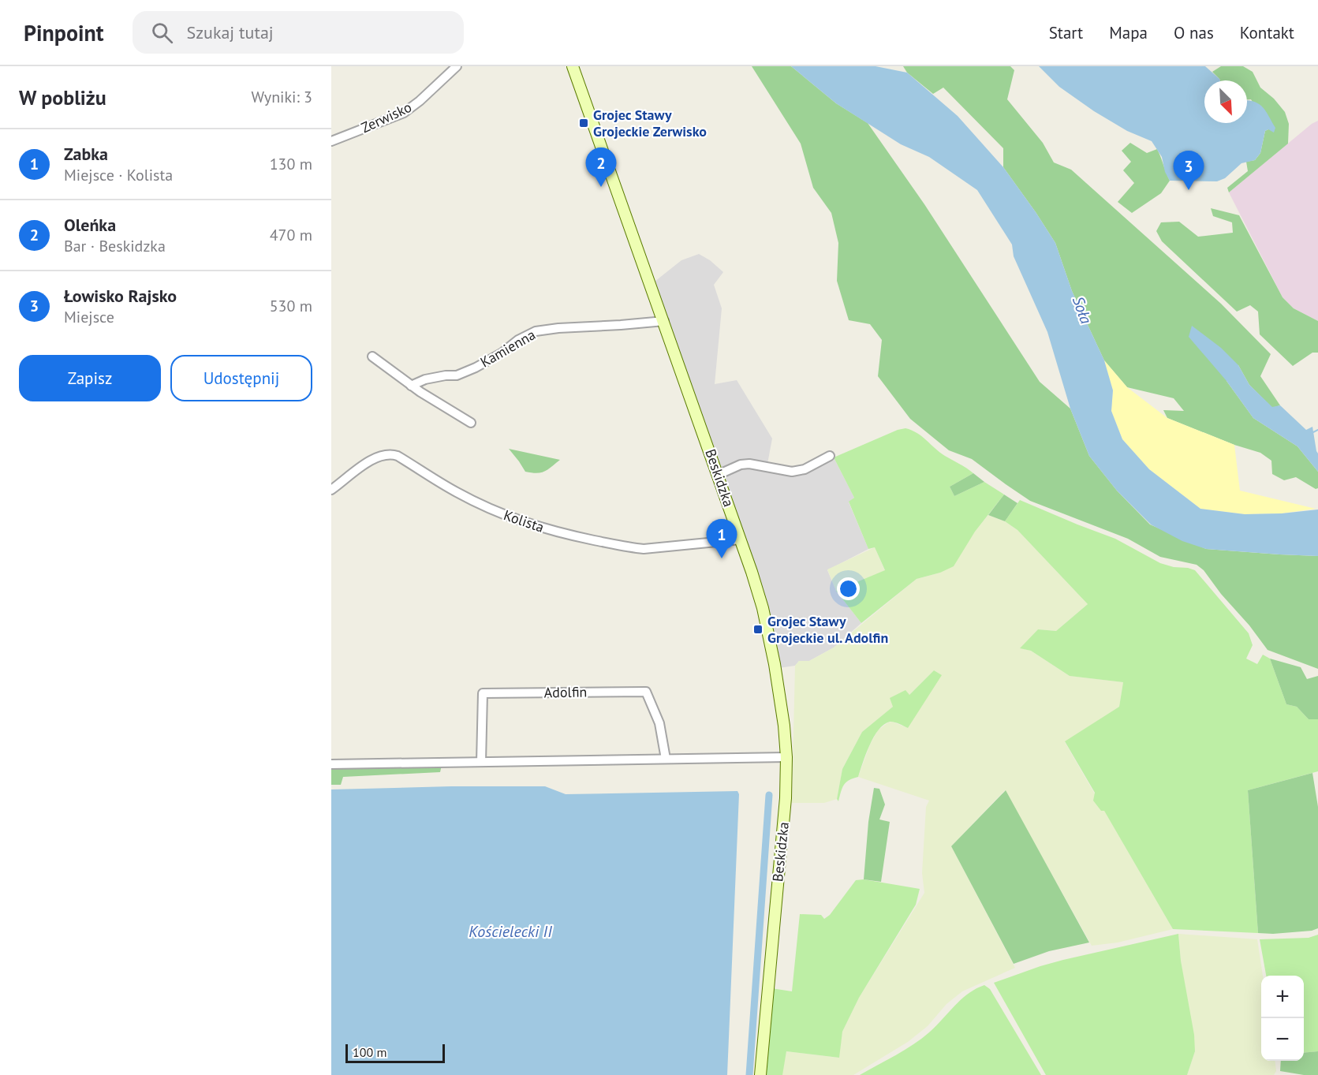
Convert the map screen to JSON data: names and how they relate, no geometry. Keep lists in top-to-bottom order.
{
  "streets": {
    "main road": ["Beskidzka"],
    "street": [
      "Zerwisko",
      "Kamienna",
      "Kolista",
      "Adolfin"
    ]
  },
  "crossings": [
    ["Kamienna", "Beskidzka"],
    ["Beskidzka", "Kolista"]
  ],
  "water": ["Soła", "Kościelecki II"],
  "places": {
    "transit": ["Grojec Stawy Grojeckie Zerwisko", "Grojec Stawy Grojeckie ul. Adolfin"]
  },
  "scale_bar": "100 m",
  "north": "bottom right",
  "page": {
    "header": "Pinpoint",
    "search": "Szukaj tutaj",
    "nav": [
      "Start",
      "Mapa",
      "O nas",
      "Kontakt"
    ],
    "heading": ["W pobliżu", "Wyniki: 3"],
    "list": [
      {
        "mark": "1",
        "name": "Zabka",
        "note": "Miejsce · Kolista",
        "value": "130 m"
      },
      {
        "mark": "2",
        "name": "Oleńka",
        "note": "Bar · Beskidzka",
        "value": "470 m"
      },
      {
        "mark": "3",
        "name": "Łowisko Rajsko",
        "note": "Miejsce",
        "value": "530 m"
      }
    ],
    "pins": ["2", "3", "1"],
    "buttons": ["Zapisz", "Udostępnij"],
    "map_buttons": ["+", "−"],
    "scale": "100 m"
  }
}
